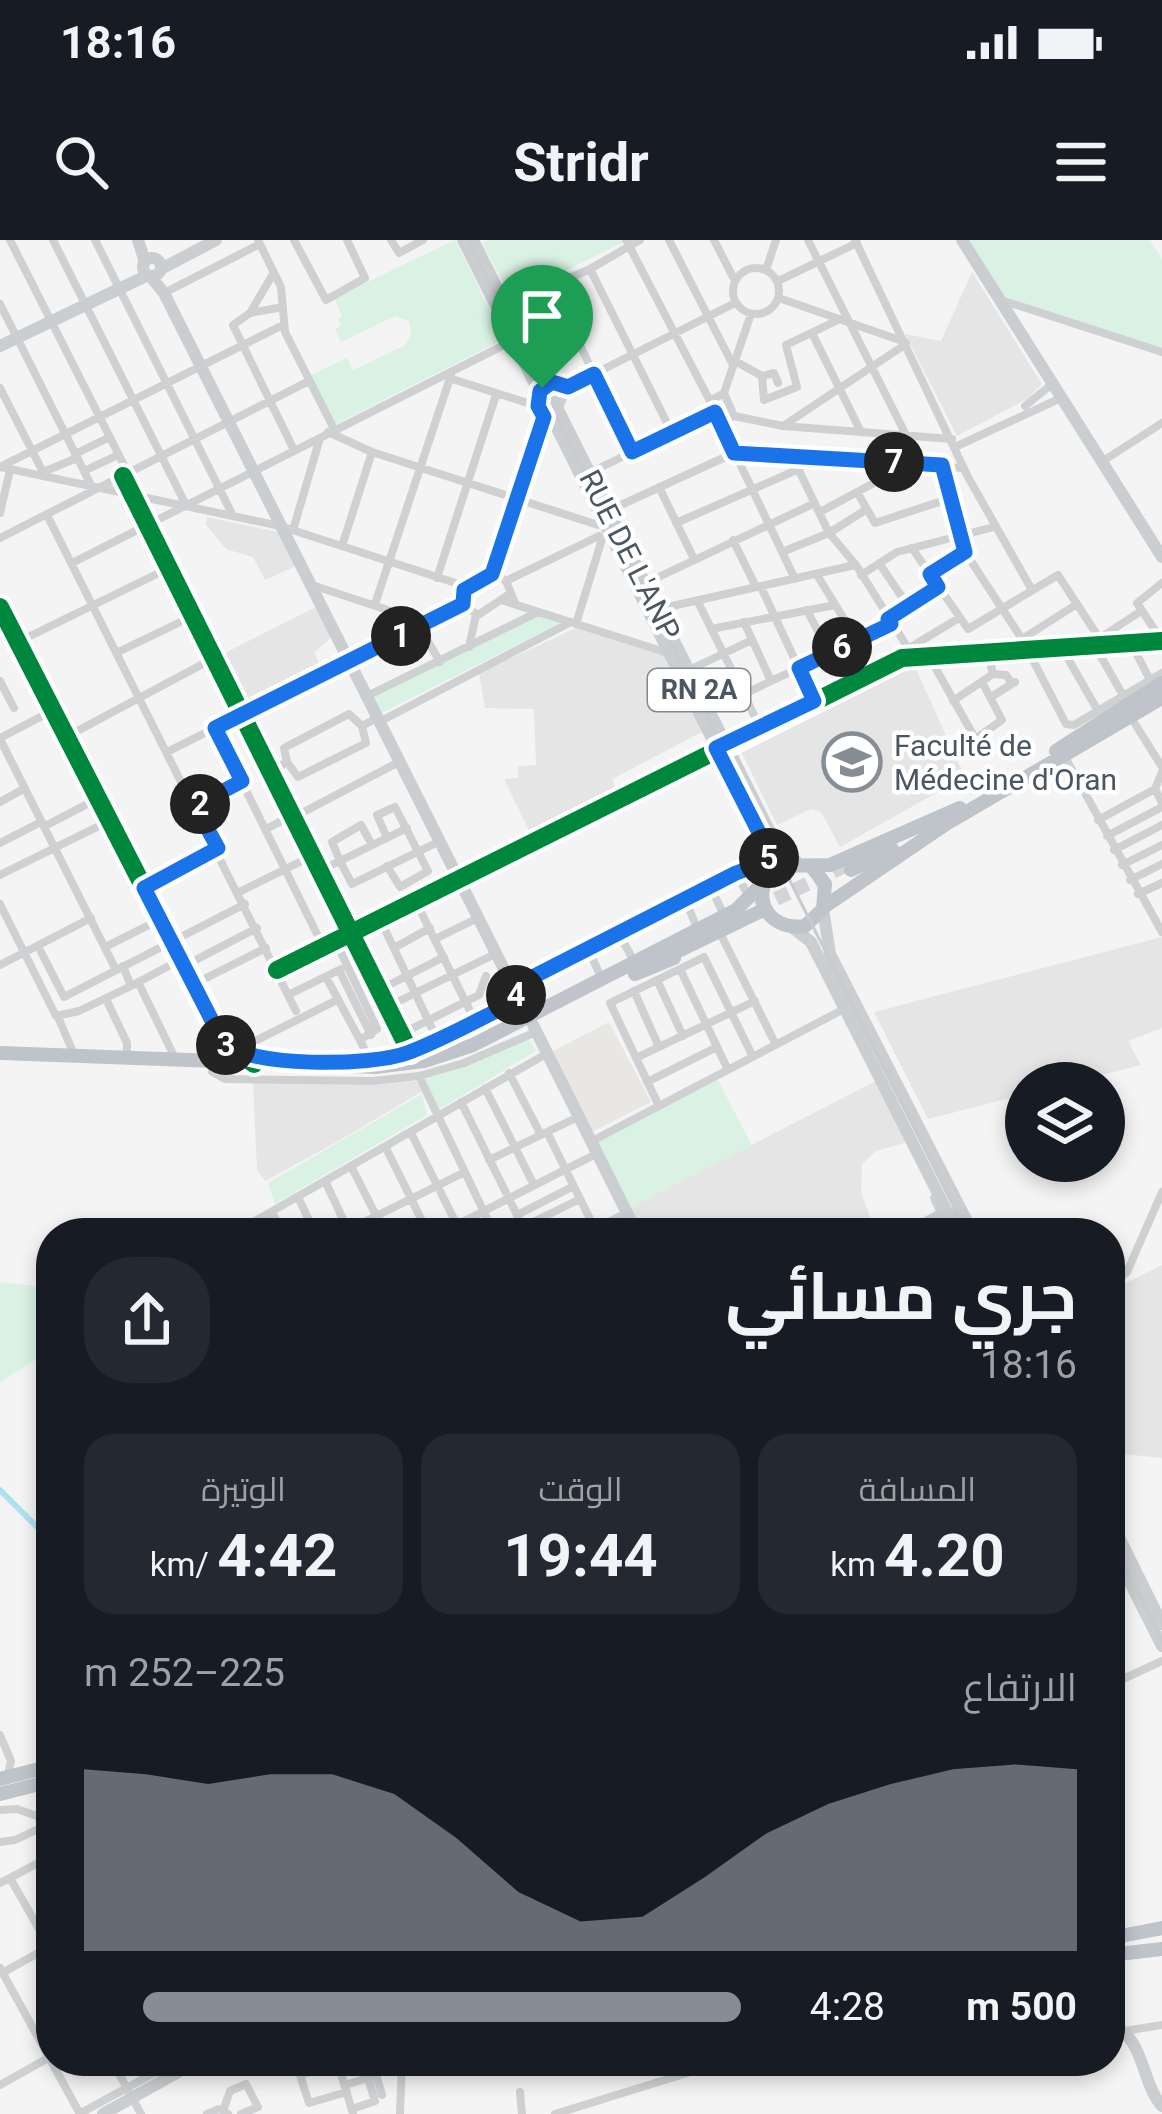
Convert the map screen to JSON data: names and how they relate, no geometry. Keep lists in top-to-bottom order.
{
  "streets": {
    "main road": ["RUE DE L'ANP", "RN 2A"]
  },
  "places": {
    "school or university": ["Faculté de Médecine d'Oran"]
  },
  "page": {
    "status": "18:16",
    "header": "Stridr",
    "pins": [
      "7",
      "1",
      "6",
      "2",
      "5",
      "4",
      "3"
    ],
    "heading": ["جري مسائي", "18:16"],
    "stats": [
      ["المسافة", "4.20 km"],
      ["الوقت", "19:44"],
      ["الوتيرة", "4:42 /km"]
    ],
    "chart": ["الارتفاع", "225–252 m"],
    "list": [
      {
        "name": "500 m",
        "note": "4:28"
      }
    ]
  }
}
